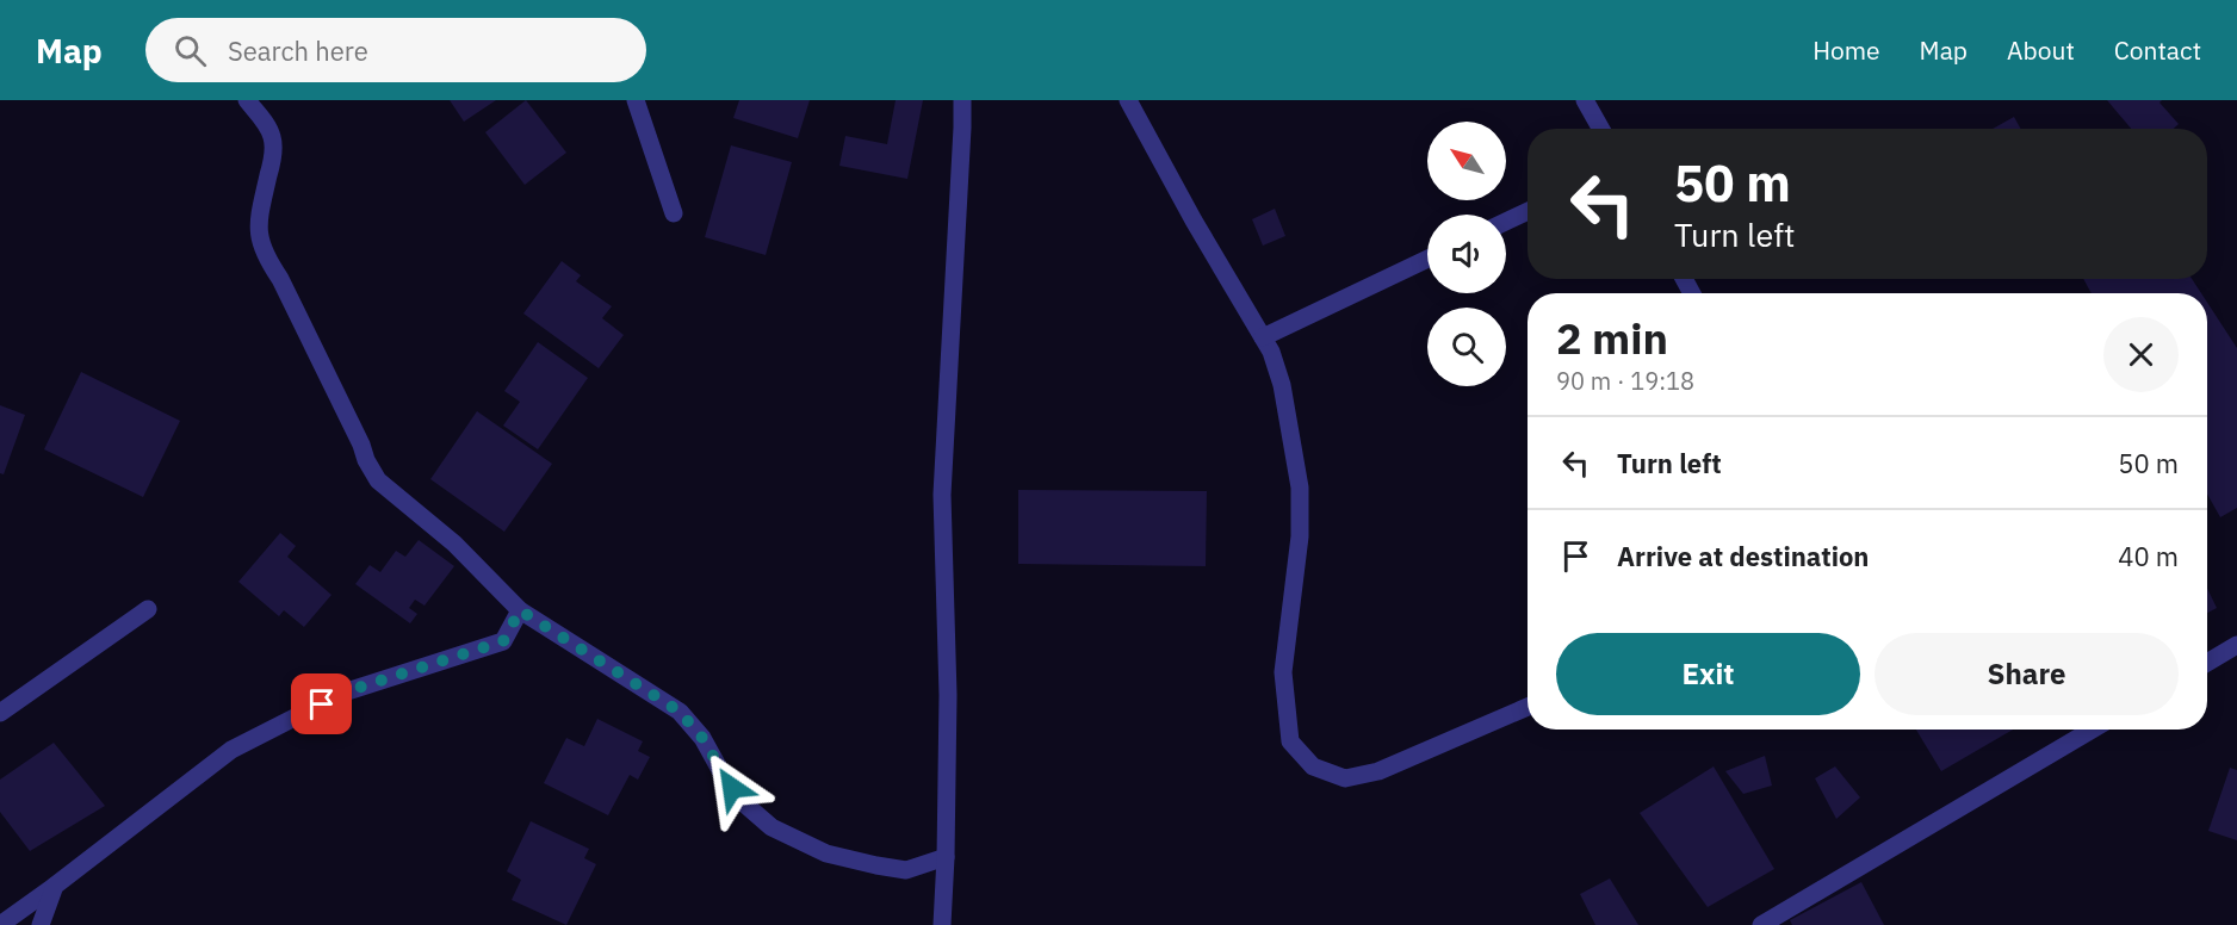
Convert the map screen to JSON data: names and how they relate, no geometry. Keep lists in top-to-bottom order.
{
  "north": "top left",
  "page": {
    "header": "Map",
    "search": "Search here",
    "nav": [
      "Home",
      "Map",
      "About",
      "Contact"
    ],
    "turn": ["50 m", "Turn left"],
    "heading": ["2 min", "90 m · 19:18"],
    "list": [
      {
        "name": "Turn left",
        "value": "50 m"
      },
      {
        "name": "Arrive at destination",
        "value": "40 m"
      }
    ],
    "buttons": ["Exit", "Share"]
  }
}
